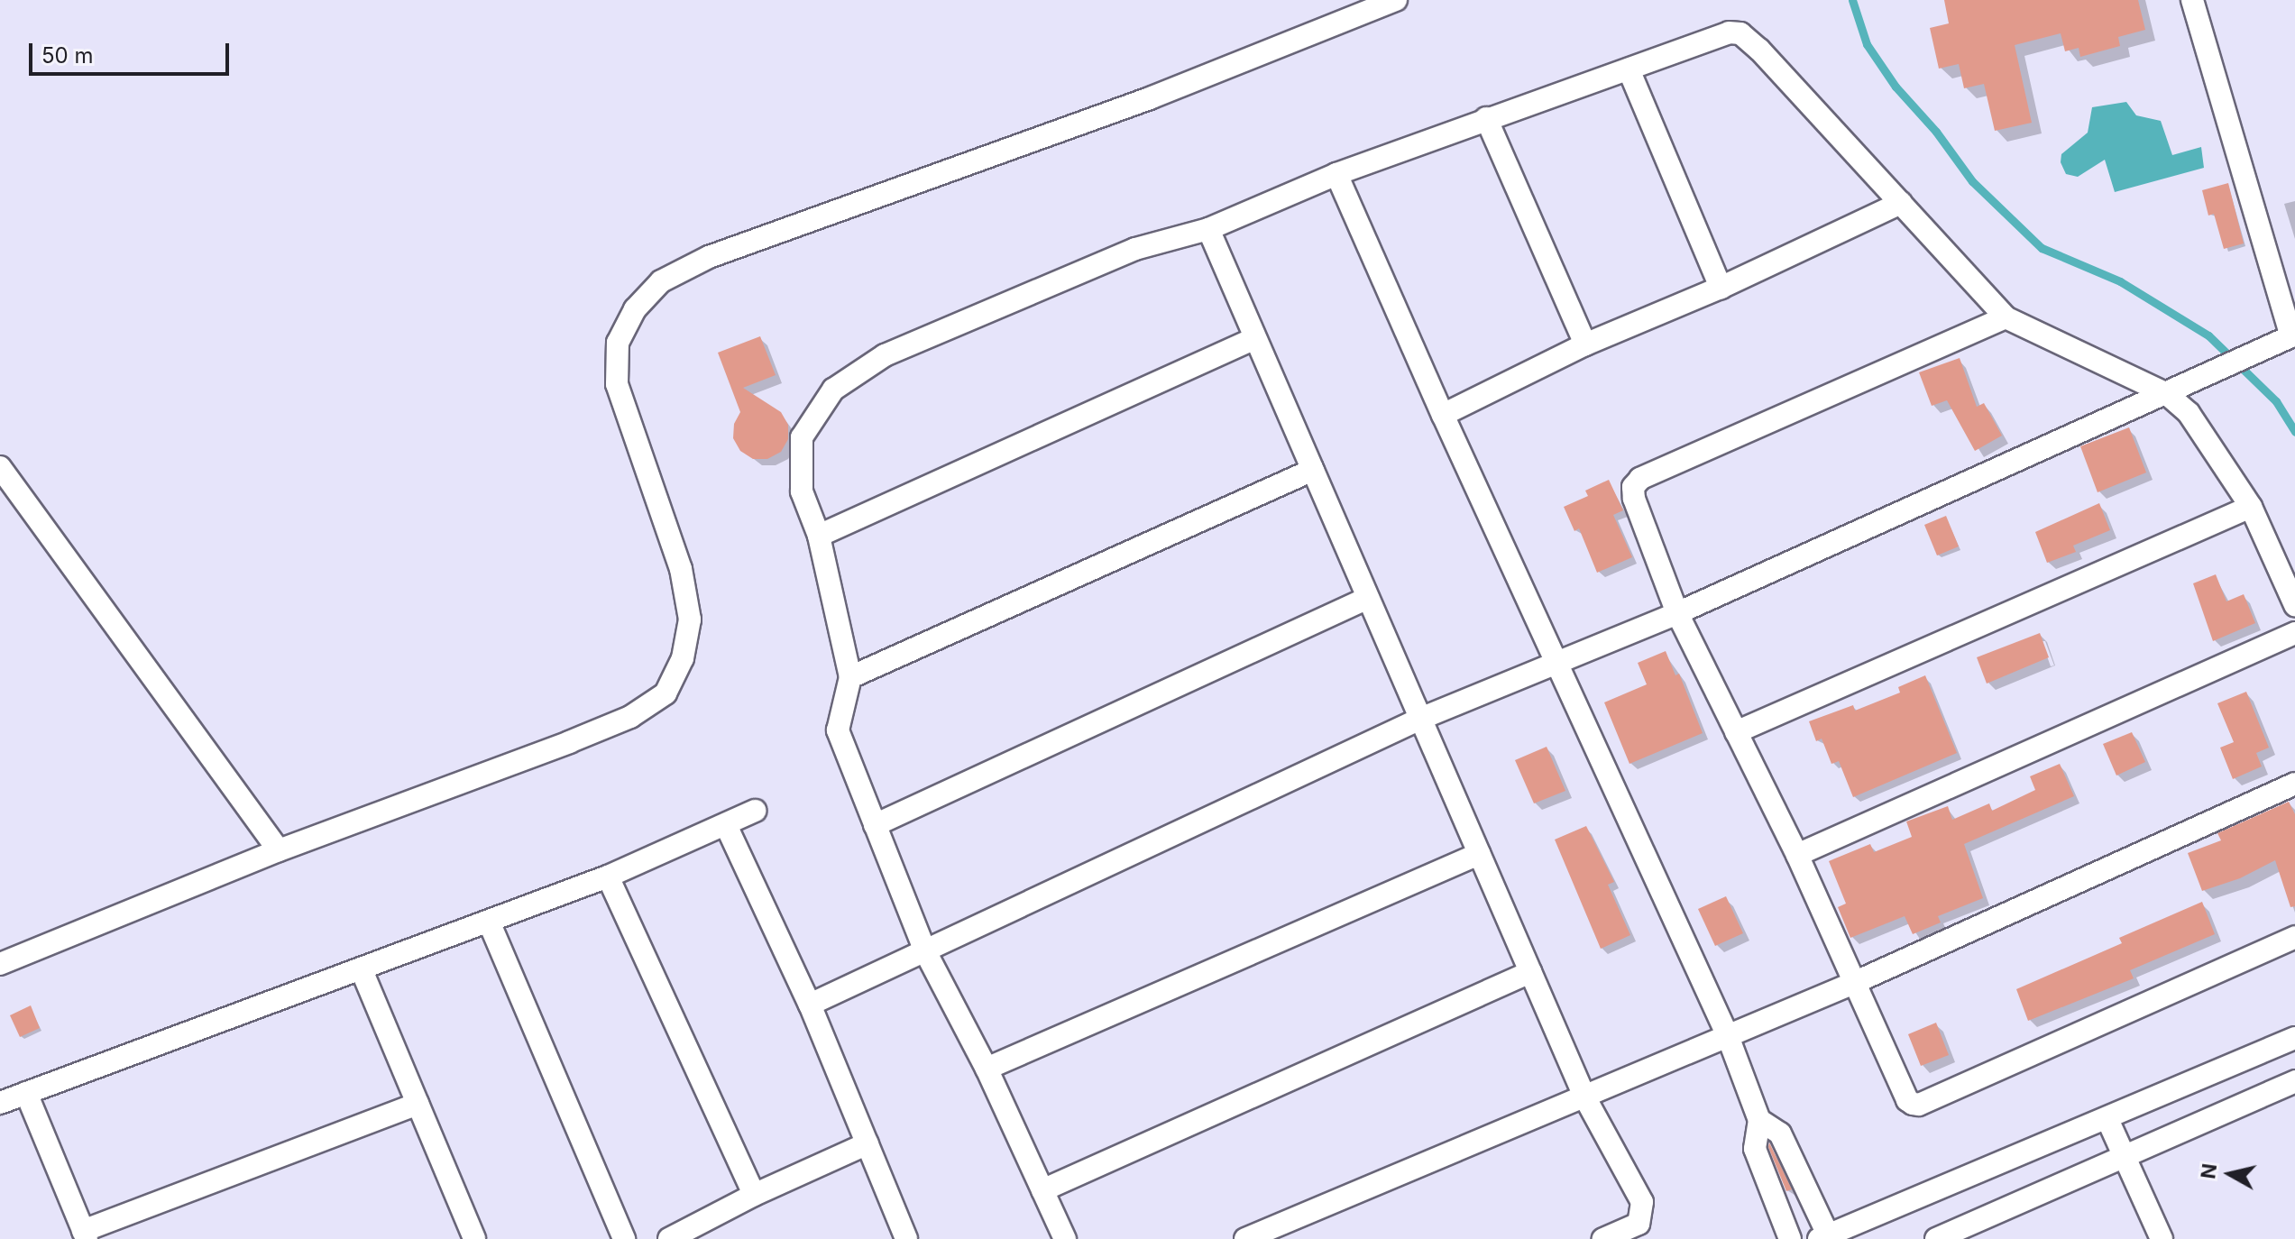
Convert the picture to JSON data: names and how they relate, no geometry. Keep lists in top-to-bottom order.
{
  "scale_bar": "50 m",
  "north": "left"
}
